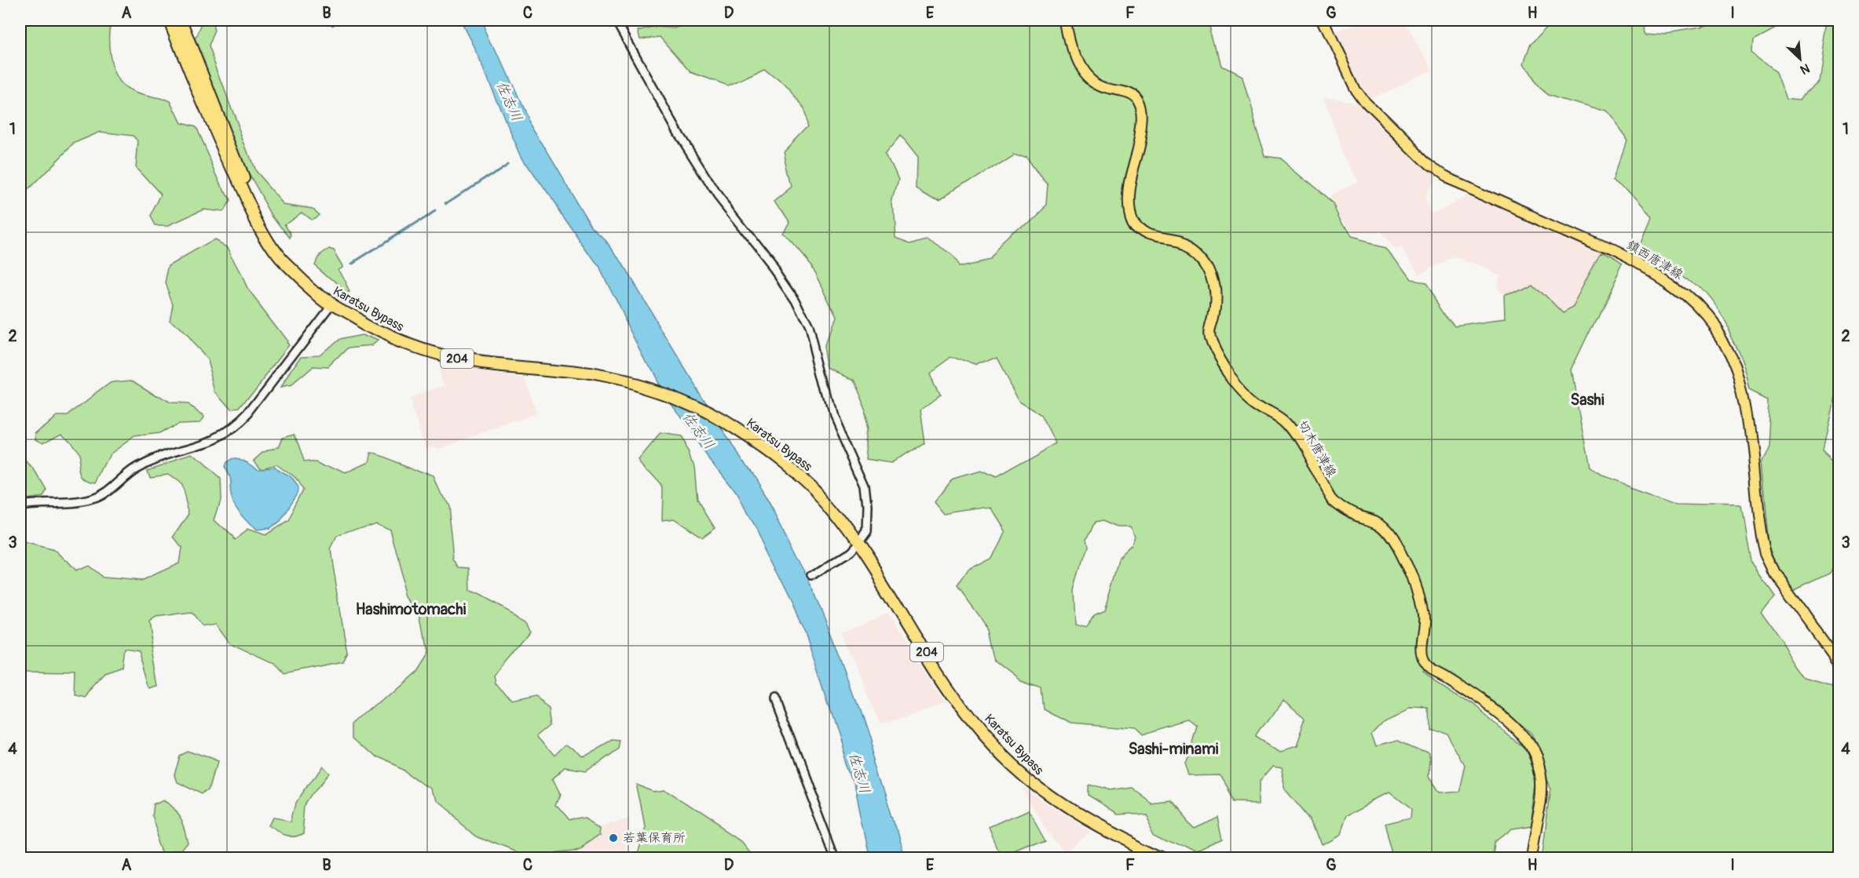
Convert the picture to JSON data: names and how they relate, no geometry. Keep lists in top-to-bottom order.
{
  "streets": {
    "highway": ["Karatsu Bypass", "204"],
    "main road": ["鎮西唐津線", "切木唐津線"]
  },
  "districts": ["Sashi", "Hashimotomachi", "Sashi-minami"],
  "water": ["佐志川"],
  "places": ["若葉保育所"],
  "north": "bottom right",
  "grid": {
    "columns": [
      "A",
      "B",
      "C",
      "D",
      "E",
      "F",
      "G",
      "H",
      "I"
    ],
    "rows": [
      "1",
      "2",
      "3",
      "4"
    ]
  }
}
